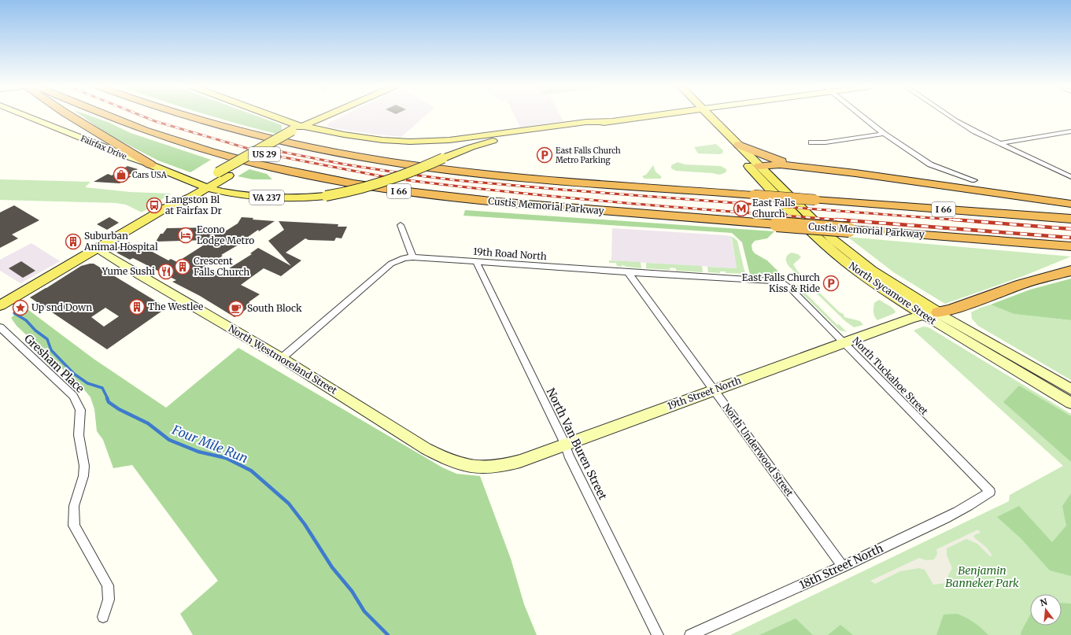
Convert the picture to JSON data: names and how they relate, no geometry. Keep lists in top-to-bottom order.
{
  "streets": {
    "highway": ["I 66", "Custis Memorial Parkway"],
    "main road": [
      "Fairfax Drive",
      "US 29",
      "VA 237",
      "North Sycamore Street"
    ],
    "street": [
      "19th Road North",
      "North Westmoreland Street",
      "Gresham Place",
      "North Tuckahoe Street",
      "19th Street North",
      "North Van Buren Street",
      "North Underwood Street",
      "18th Street North"
    ]
  },
  "crossings": [
    ["Fairfax Drive", "US 29"],
    ["Fairfax Drive", "VA 237"],
    ["US 29", "VA 237"],
    ["US 29", "North Westmoreland Street"],
    ["19th Road North", "North Westmoreland Street"],
    ["19th Road North", "North Tuckahoe Street"],
    ["19th Road North", "North Van Buren Street"],
    ["19th Road North", "North Underwood Street"],
    ["North Sycamore Street", "19th Street North"],
    ["North Westmoreland Street", "19th Street North"],
    ["North Tuckahoe Street", "19th Street North"],
    ["North Tuckahoe Street", "18th Street North"],
    ["19th Street North", "North Van Buren Street"],
    ["19th Street North", "North Underwood Street"],
    ["North Underwood Street", "18th Street North"]
  ],
  "water": ["Four Mile Run"],
  "parks": ["Benjamin Banneker Park"],
  "places": {
    "parking": ["East Falls Church Metro Parking", "East Falls Church Kiss & Ride"],
    "shop": ["Cars USA"],
    "bus stop": ["Langston Bl at Fairfax Dr"],
    "metro station": ["East Falls Church"],
    "hotel": ["Econo Lodge Metro"],
    "building": ["Suburban Animal Hospital", "Crescent Falls Church", "The Westlee"],
    "restaurant": ["Yume Sushi"],
    "place": ["Up snd Down"],
    "cafe": ["South Block"]
  },
  "north": "top"
}
